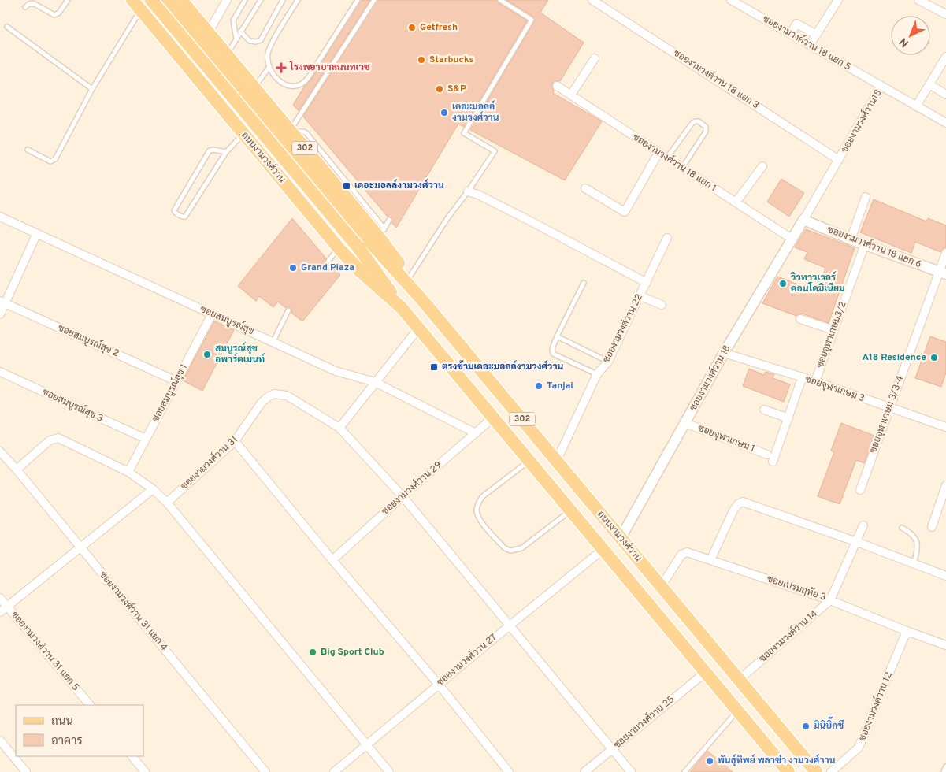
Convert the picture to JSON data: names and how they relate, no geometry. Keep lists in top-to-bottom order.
{
  "streets": {
    "main road": ["302", "ถนนงามวงศ์วาน"],
    "street": [
      "ซอยงามวงค์วาน 18 แยก 5",
      "ซอยงามวงค์วาน 18 แยก 3",
      "ซอยงามวงศ์วาน18",
      "ซอยงามวงศ์วาน 18 แยก 1",
      "ซอยงามวงศ์วาน 18 แยก 6",
      "ซอยสมบูรณ์สุข",
      "ซอยงามวงศ์วาน 22",
      "ซอยจุฬาเกษม3/2",
      "ซอยสมบูรณ์สุข 2",
      "ซอยงามวงศ์วาน 18",
      "ซอยจุฬาเกษม 3",
      "ซอยสมบูรณ์สุข 1",
      "ซอยสมบูรณ์สุข 3",
      "ซอยจุฬาเกษม 3/3-4",
      "ซอยจุฬาเกษม 1",
      "ซอยงามวงศ์วาน 31",
      "ซอยงามวงศ์วาน 29",
      "ซอยเปรมฤทัย 3",
      "ซอยงามวงศ์วาน 31 แยก 4",
      "ซอยงามวงค์วาน 14",
      "ซอยงามวงศ์วาน 31 แยก 5",
      "ซอยงามวงศ์วาน 27",
      "ซอยงามวงค์วาน 12",
      "ซอยงามวงศ์วาน 25"
    ]
  },
  "crossings": [
    ["ซอยงามวงค์วาน 18 แยก 5", "ซอยงามวงศ์วาน18"],
    ["ซอยงามวงค์วาน 18 แยก 3", "ซอยงามวงศ์วาน18"],
    ["ซอยงามวงศ์วาน18", "ซอยงามวงศ์วาน 18 แยก 6"],
    ["ซอยงามวงศ์วาน18", "ซอยงามวงศ์วาน 18"],
    ["ถนนงามวงศ์วาน", "ซอยงามวงศ์วาน 22"],
    ["ถนนงามวงศ์วาน", "ซอยงามวงศ์วาน 18"],
    ["ถนนงามวงศ์วาน", "ซอยงามวงศ์วาน 29"],
    ["ถนนงามวงศ์วาน", "ซอยเปรมฤทัย 3"],
    ["ถนนงามวงศ์วาน", "ซอยงามวงค์วาน 14"],
    ["ถนนงามวงศ์วาน", "ซอยงามวงศ์วาน 27"],
    ["ถนนงามวงศ์วาน", "ซอยงามวงศ์วาน 25"],
    ["ซอยงามวงศ์วาน 18 แยก 1", "ซอยงามวงศ์วาน 18"],
    ["ซอยงามวงศ์วาน 18 แยก 6", "ซอยจุฬาเกษม3/2"],
    ["ซอยงามวงศ์วาน 18 แยก 6", "ซอยงามวงศ์วาน 18"],
    ["ซอยงามวงศ์วาน 18 แยก 6", "ซอยจุฬาเกษม 3/3-4"],
    ["ซอยสมบูรณ์สุข", "ซอยสมบูรณ์สุข 1"],
    ["ซอยสมบูรณ์สุข", "ซอยงามวงศ์วาน 29"],
    ["ซอยจุฬาเกษม3/2", "ซอยจุฬาเกษม 3"],
    ["ซอยสมบูรณ์สุข 2", "ซอยสมบูรณ์สุข 1"],
    ["ซอยงามวงศ์วาน 18", "ซอยจุฬาเกษม 3"],
    ["ซอยงามวงศ์วาน 18", "ซอยจุฬาเกษม 1"],
    ["ซอยจุฬาเกษม 3", "ซอยจุฬาเกษม 3/3-4"],
    ["ซอยสมบูรณ์สุข 1", "ซอยสมบูรณ์สุข 3"],
    ["ซอยงามวงศ์วาน 31", "ซอยงามวงศ์วาน 29"],
    ["ซอยงามวงศ์วาน 31", "ซอยงามวงศ์วาน 27"],
    ["ซอยงามวงศ์วาน 31", "ซอยงามวงศ์วาน 25"],
    ["ซอยเปรมฤทัย 3", "ซอยงามวงค์วาน 14"],
    ["ซอยเปรมฤทัย 3", "ซอยงามวงค์วาน 12"]
  ],
  "places": {
    "other": [
      "Getfresh",
      "Starbucks",
      "S&P",
      "เดอะมอลล์ งามวงศ์วาน",
      "Grand Plaza",
      "วิวทาวเวอร์ คอนโดมิเนียม",
      "สมบูรณ์สุข อพาร์ตเมนท์",
      "A18 Residence",
      "Tanjai",
      "Big Sport Club",
      "มินิบิ๊กซี",
      "พันธุ์ทิพย์ พลาซ่า งามวงศ์วาน"
    ],
    "health": ["โรงพยาบาลนนทเวช"],
    "transit": ["เดอะมอลล์งามวงศ์วาน", "ตรงข้ามเดอะมอลล์งามวงศ์วาน"]
  },
  "legend": ["ถนน", "อาคาร"],
  "north": "bottom left"
}
